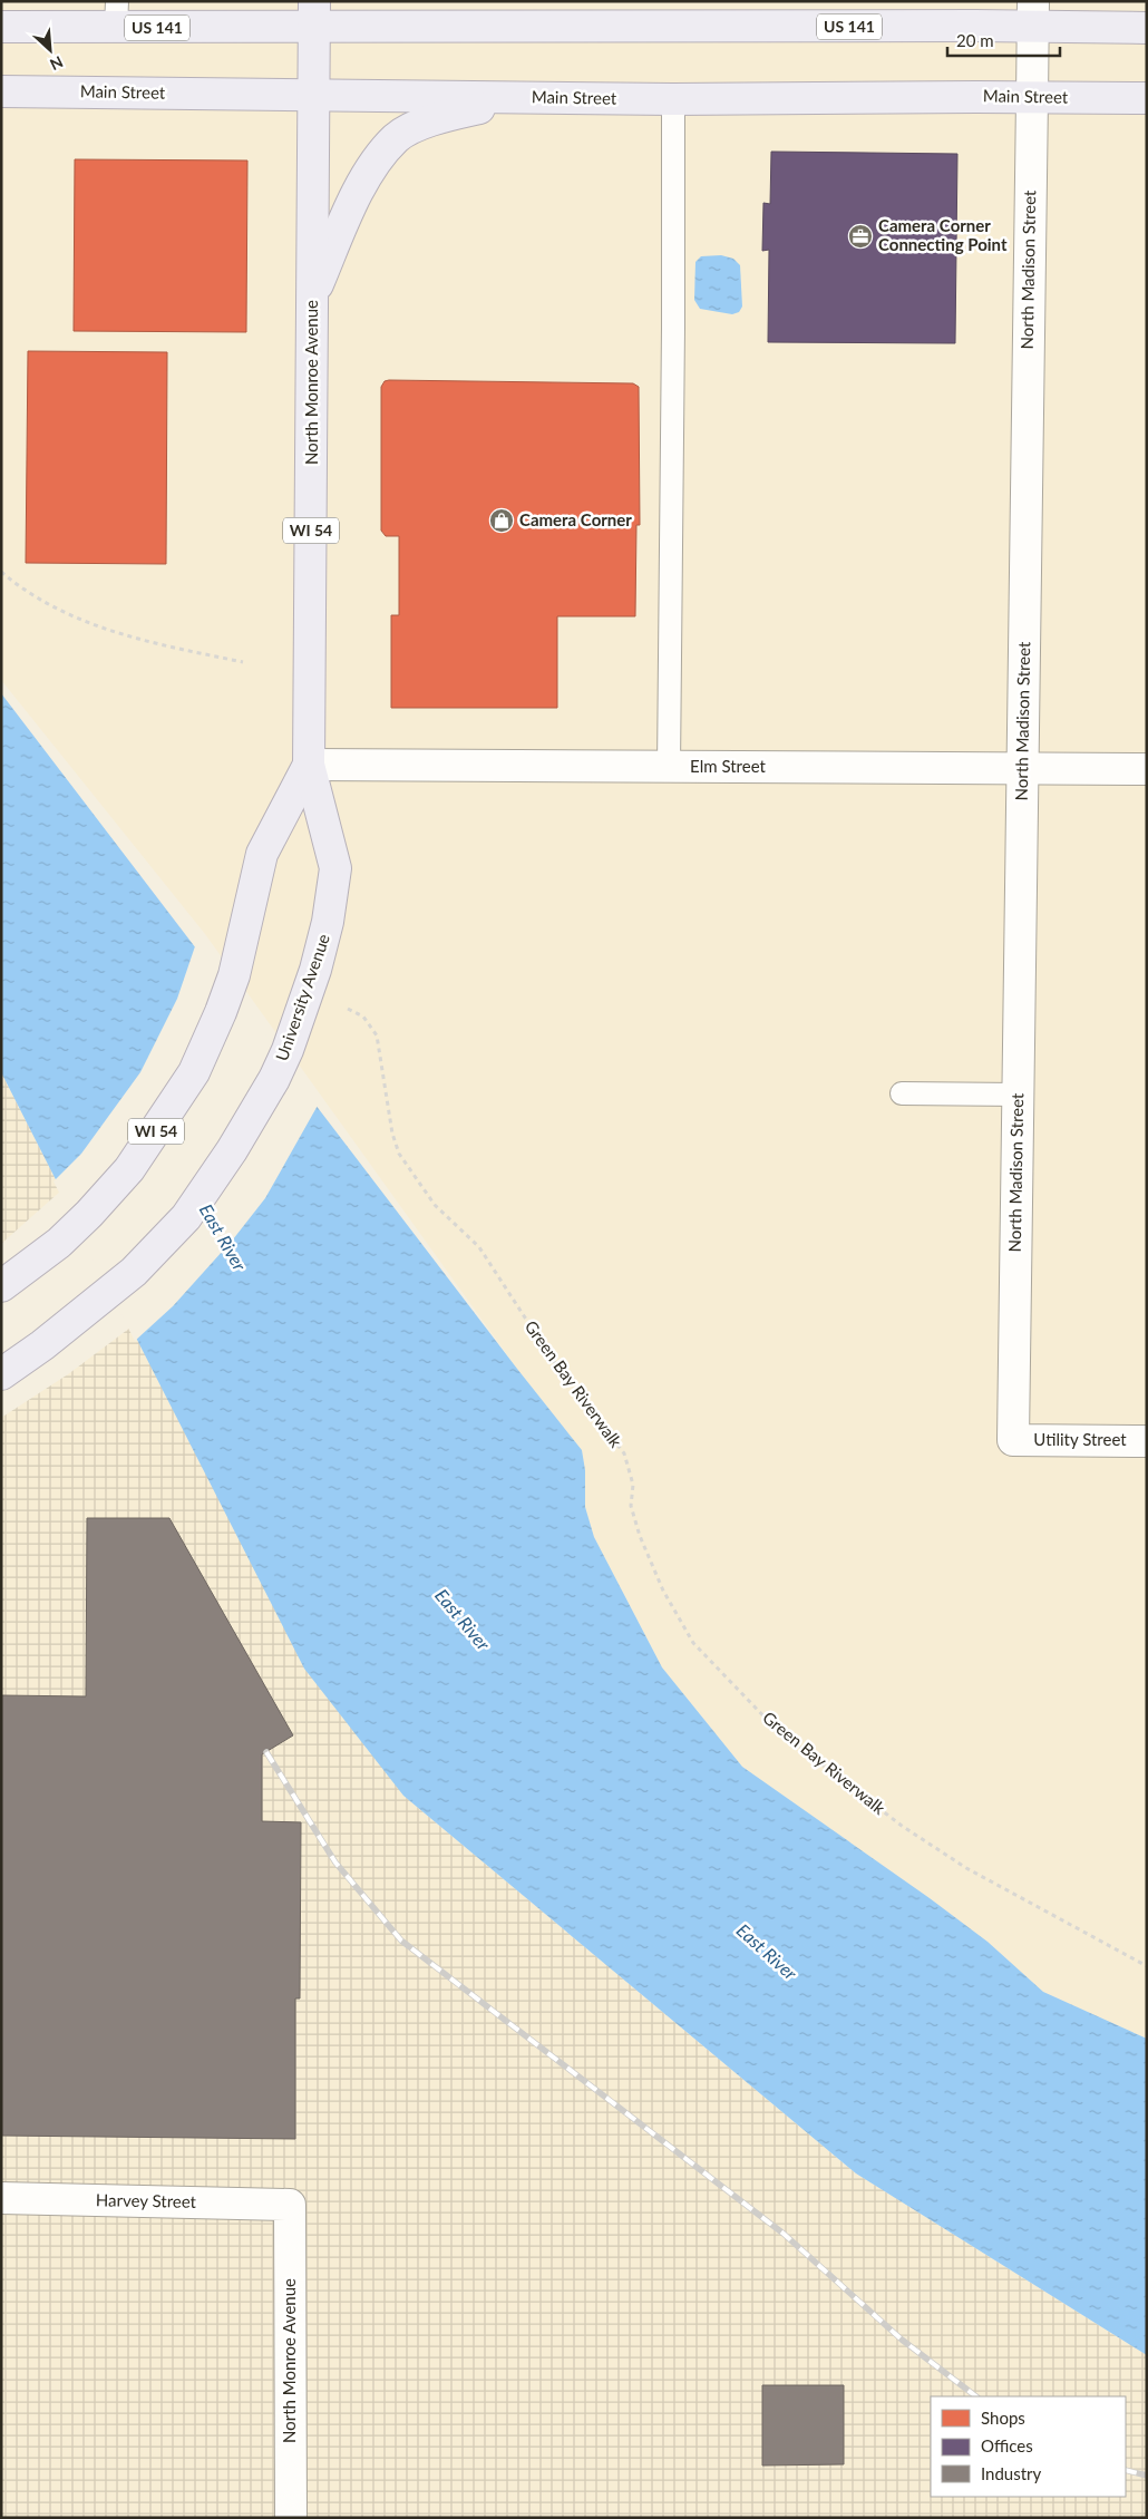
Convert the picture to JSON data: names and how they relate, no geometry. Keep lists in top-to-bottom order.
{
  "streets": {
    "main road": [
      "US 141",
      "Main Street",
      "North Monroe Avenue",
      "WI 54",
      "University Avenue"
    ],
    "street": [
      "North Madison Street",
      "Elm Street",
      "Utility Street",
      "Harvey Street"
    ],
    "path": ["Green Bay Riverwalk"]
  },
  "crossings": [
    ["US 141", "North Madison Street"],
    ["US 141", "North Monroe Avenue"],
    ["Main Street", "North Madison Street"],
    ["Main Street", "North Monroe Avenue"],
    ["North Madison Street", "Elm Street"],
    ["North Madison Street", "Utility Street"],
    ["North Monroe Avenue", "WI 54"],
    ["North Monroe Avenue", "Elm Street"],
    ["North Monroe Avenue", "University Avenue"],
    ["North Monroe Avenue", "Harvey Street"],
    ["WI 54", "Elm Street"],
    ["WI 54", "University Avenue"],
    ["Elm Street", "University Avenue"]
  ],
  "water": ["East River"],
  "places": {
    "office": ["Camera Corner Connecting Point"],
    "shop": ["Camera Corner"]
  },
  "legend": ["Shops", "Offices", "Industry"],
  "scale_bar": "20 m",
  "north": "bottom right"
}
